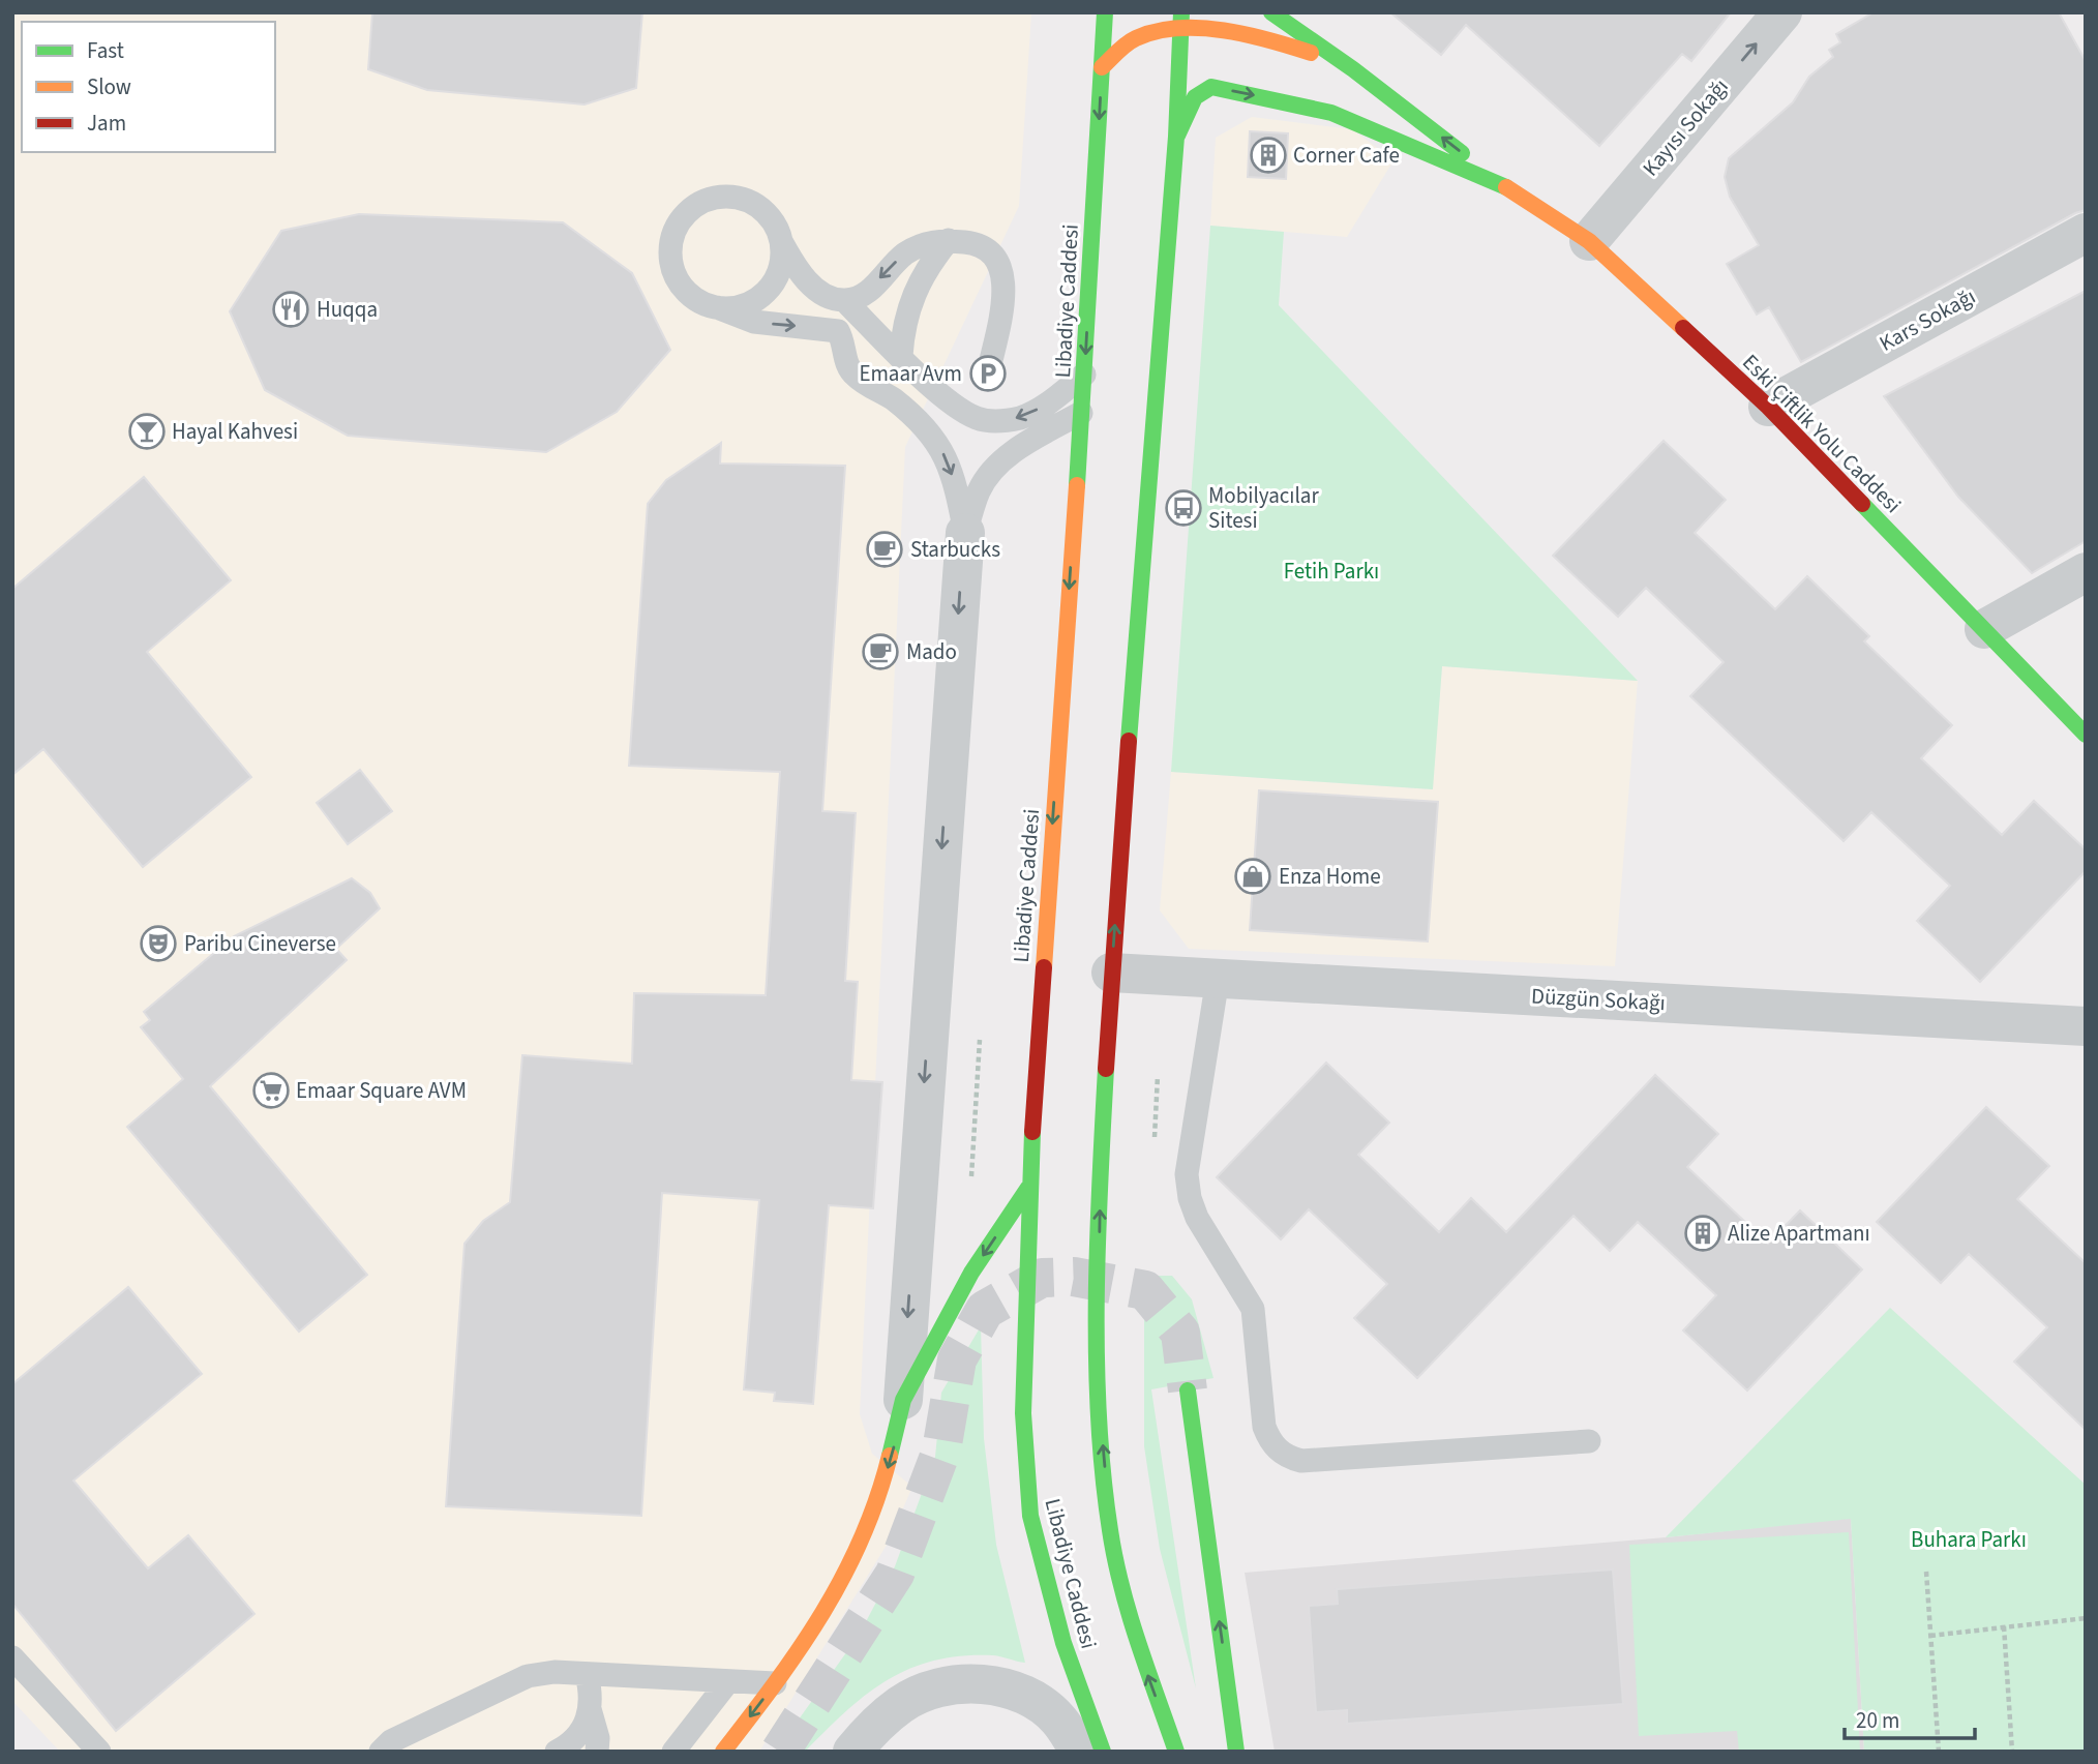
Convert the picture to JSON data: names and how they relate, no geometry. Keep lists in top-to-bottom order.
{
  "streets": {
    "main road": ["Libadiye Caddesi", "Eski Çiftlik Yolu Caddesi"],
    "street": ["Kayısı Sokağı", "Kars Sokağı", "Düzgün Sokağı"]
  },
  "crossings": [
    ["Kayısı Sokağı", "Eski Çiftlik Yolu Caddesi"],
    ["Kars Sokağı", "Eski Çiftlik Yolu Caddesi"]
  ],
  "one_way": ["Kayısı Sokağı"],
  "parks": ["Fetih Parkı", "Buhara Parkı"],
  "places": {
    "building": ["Corner Cafe", "Alize Apartmanı"],
    "restaurant": ["Huqqa"],
    "parking": ["Emaar Avm"],
    "bar": ["Hayal Kahvesi"],
    "bus stop": ["Mobilyacılar Sitesi"],
    "cafe": ["Starbucks", "Mado"],
    "shop": ["Enza Home"],
    "theatre": ["Paribu Cineverse"],
    "supermarket": ["Emaar Square AVM"]
  },
  "legend": ["Fast", "Slow", "Jam"],
  "scale_bar": "20 m"
}
